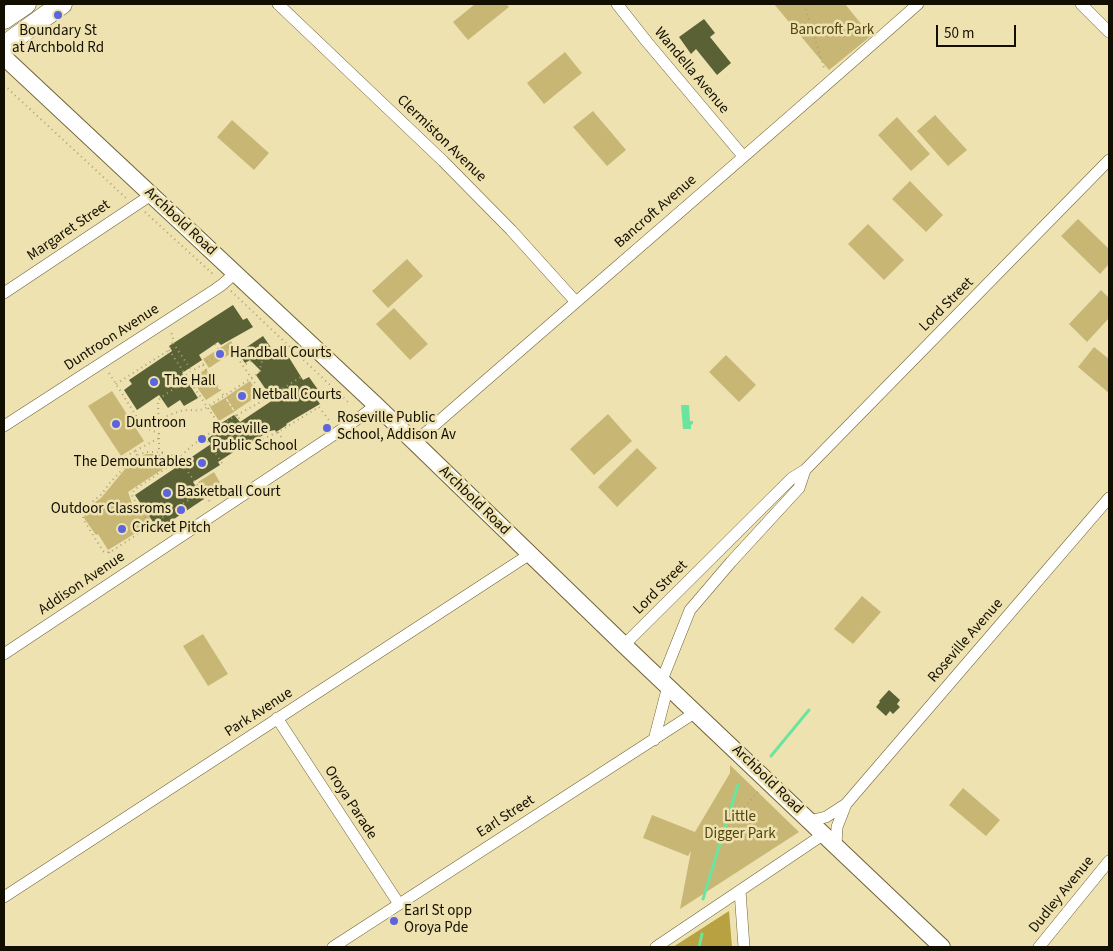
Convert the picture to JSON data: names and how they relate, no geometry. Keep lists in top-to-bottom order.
{
  "streets": {
    "main road": ["Archbold Road"],
    "street": [
      "Wandella Avenue",
      "Clermiston Avenue",
      "Bancroft Avenue",
      "Margaret Street",
      "Lord Street",
      "Duntroon Avenue",
      "Addison Avenue",
      "Roseville Avenue",
      "Park Avenue",
      "Oroya Parade",
      "Earl Street",
      "Dudley Avenue"
    ]
  },
  "crossings": [
    ["Wandella Avenue", "Bancroft Avenue"],
    ["Clermiston Avenue", "Bancroft Avenue"],
    ["Bancroft Avenue", "Archbold Road"],
    ["Archbold Road", "Margaret Street"],
    ["Archbold Road", "Lord Street"],
    ["Archbold Road", "Duntroon Avenue"],
    ["Archbold Road", "Addison Avenue"],
    ["Archbold Road", "Roseville Avenue"],
    ["Archbold Road", "Park Avenue"],
    ["Archbold Road", "Earl Street"],
    ["Lord Street", "Earl Street"],
    ["Park Avenue", "Oroya Parade"],
    ["Oroya Parade", "Earl Street"]
  ],
  "parks": ["Bancroft Park", "Little Digger Park"],
  "places": [
    "Boundary St at Archbold Rd",
    "Handball Courts",
    "The Hall",
    "Netball Courts",
    "Duntroon",
    "Roseville Public School, Addison Av",
    "Roseville Public School",
    "The Demountables",
    "Basketball Court",
    "Outdoor Classroms",
    "Cricket Pitch",
    "Earl St opp Oroya Pde"
  ],
  "scale_bar": "50 m"
}
